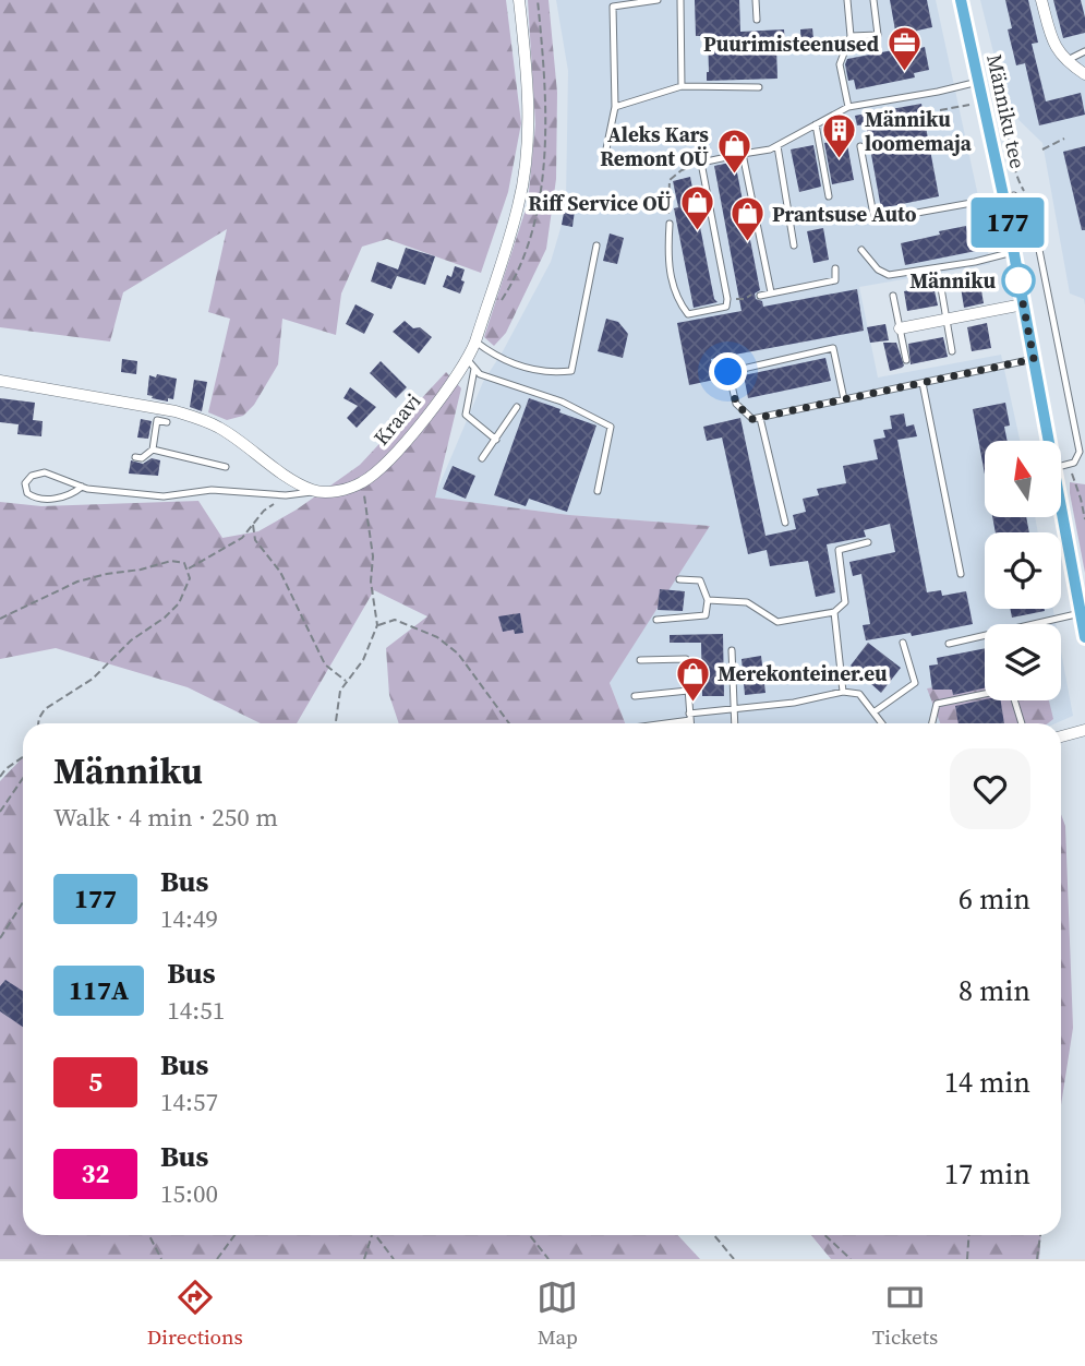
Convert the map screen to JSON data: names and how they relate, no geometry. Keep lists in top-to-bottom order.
{
  "streets": {
    "street": ["Männiku tee", "Kraavi"]
  },
  "places": {
    "office": ["Puurimisteenused"],
    "building": ["Männiku loomemaja"],
    "shop": [
      "Aleks Kars Remont OÜ",
      "Riff Service OÜ",
      "Prantsuse Auto",
      "Merekonteiner.eu"
    ],
    "other": ["Männiku"]
  },
  "lines": ["bus line 177"],
  "north": "top",
  "page": {
    "on_map": "177",
    "heading": ["Männiku", "Walk · 4 min · 250 m"],
    "list": [
      {
        "mark": "177",
        "name": "Bus",
        "note": "14:49",
        "value": "6 min"
      },
      {
        "mark": "117A",
        "name": "Bus",
        "note": "14:51",
        "value": "8 min"
      },
      {
        "mark": "5",
        "name": "Bus",
        "note": "14:57",
        "value": "14 min"
      },
      {
        "mark": "32",
        "name": "Bus",
        "note": "15:00",
        "value": "17 min"
      }
    ],
    "tabs": ["Directions", "Map", "Tickets"]
  }
}
